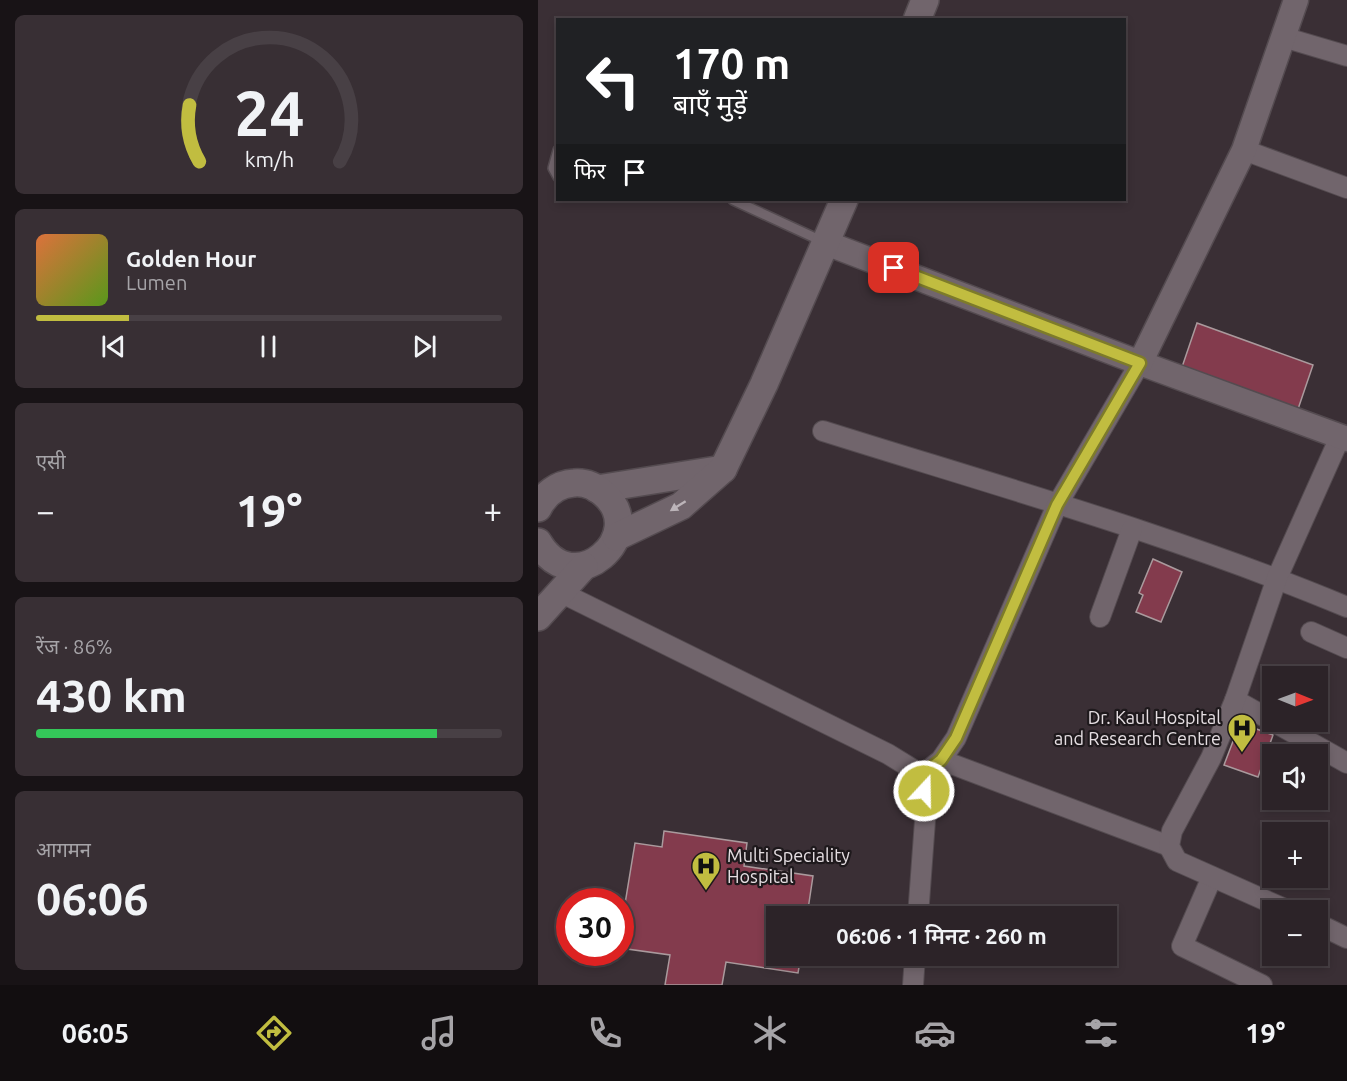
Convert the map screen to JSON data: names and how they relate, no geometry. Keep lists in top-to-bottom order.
{
  "places": {
    "hospital": ["Dr. Kaul Hospital and Research Centre", "Multi Speciality Hospital"]
  },
  "north": "right",
  "page": {
    "turn": ["170 m", "बाएँ मुड़ें"],
    "then": "फिर",
    "song": ["Golden Hour", "Lumen"],
    "tile": [
      "एसी",
      ["रेंज · 86%", "430 km"],
      ["आगमन", "06:06"]
    ],
    "heat": ["−", "19°", "+"],
    "map_buttons": ["+", "−"],
    "limit": "30",
    "trip": "06:06 · 1 मिनट · 260 m",
    "tabs": ["06:05", "19°"],
    "gauge": ["24", "km/h"]
  }
}
